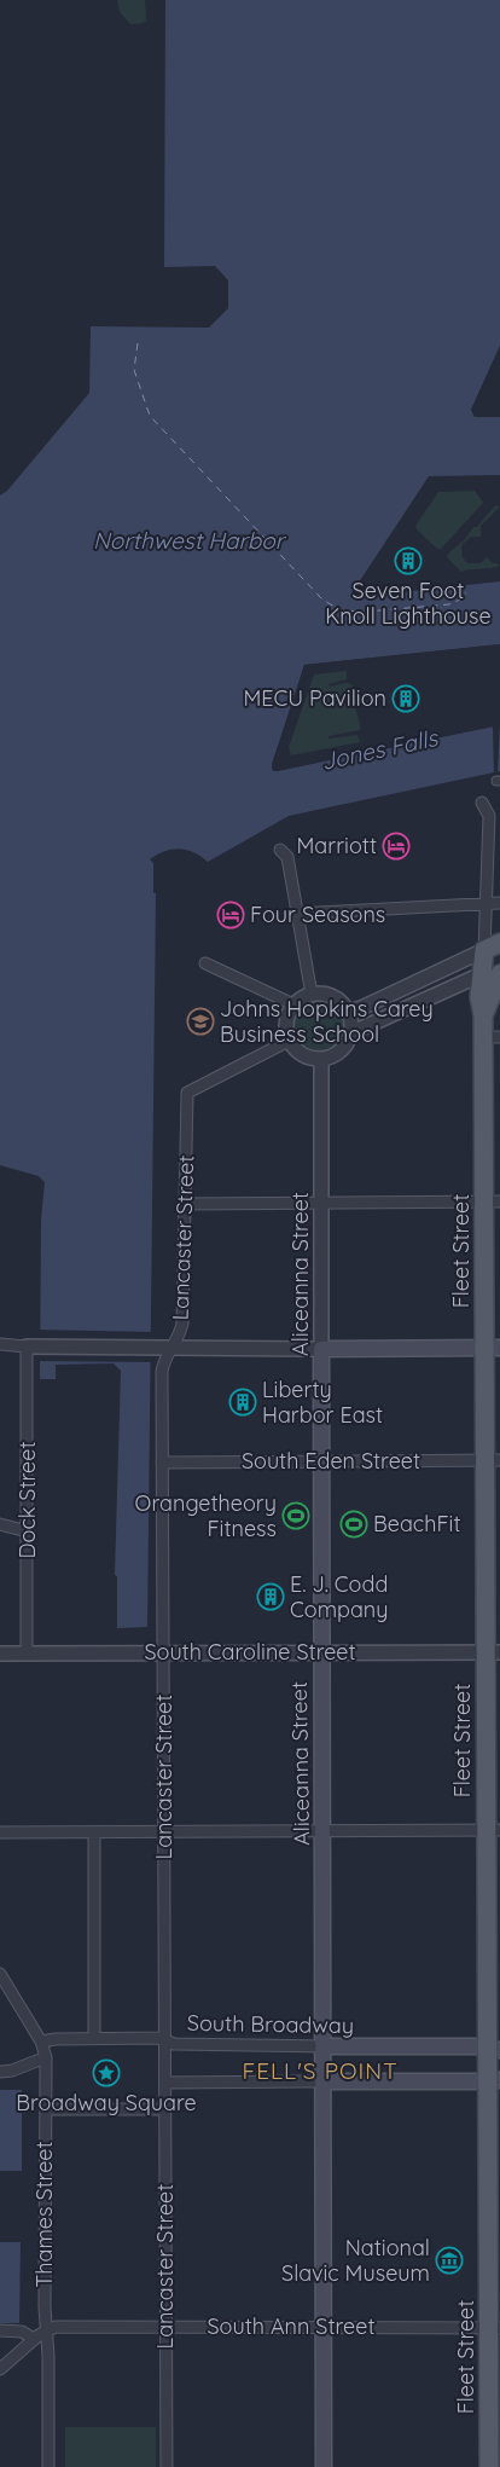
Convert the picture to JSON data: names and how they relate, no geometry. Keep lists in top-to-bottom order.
{
  "streets": {
    "main road": ["Fleet Street", "Aliceanna Street", "South Broadway"],
    "street": [
      "Lancaster Street",
      "South Eden Street",
      "Dock Street",
      "South Caroline Street",
      "Thames Street",
      "South Ann Street"
    ]
  },
  "crossings": [
    ["Lancaster Street", "Aliceanna Street"],
    ["Lancaster Street", "South Eden Street"],
    ["Lancaster Street", "South Caroline Street"],
    ["Lancaster Street", "South Broadway"],
    ["Lancaster Street", "South Ann Street"],
    ["Fleet Street", "South Eden Street"],
    ["Fleet Street", "South Caroline Street"],
    ["Fleet Street", "South Broadway"],
    ["Fleet Street", "South Ann Street"],
    ["Aliceanna Street", "South Eden Street"],
    ["Aliceanna Street", "South Caroline Street"],
    ["Aliceanna Street", "South Broadway"],
    ["Aliceanna Street", "South Ann Street"],
    ["Dock Street", "South Caroline Street"],
    ["South Broadway", "Thames Street"],
    ["Thames Street", "South Ann Street"]
  ],
  "districts": ["FELL'S POINT"],
  "water": ["Northwest Harbor", "Jones Falls"],
  "places": {
    "building": [
      "Seven Foot Knoll Lighthouse",
      "MECU Pavilion",
      "Liberty Harbor East",
      "E. J. Codd Company"
    ],
    "hotel": ["Marriott", "Four Seasons"],
    "school or university": ["Johns Hopkins Carey Business School"],
    "sports": ["Orangetheory Fitness", "BeachFit"],
    "place": ["Broadway Square"],
    "museum": ["National Slavic Museum"]
  }
}
